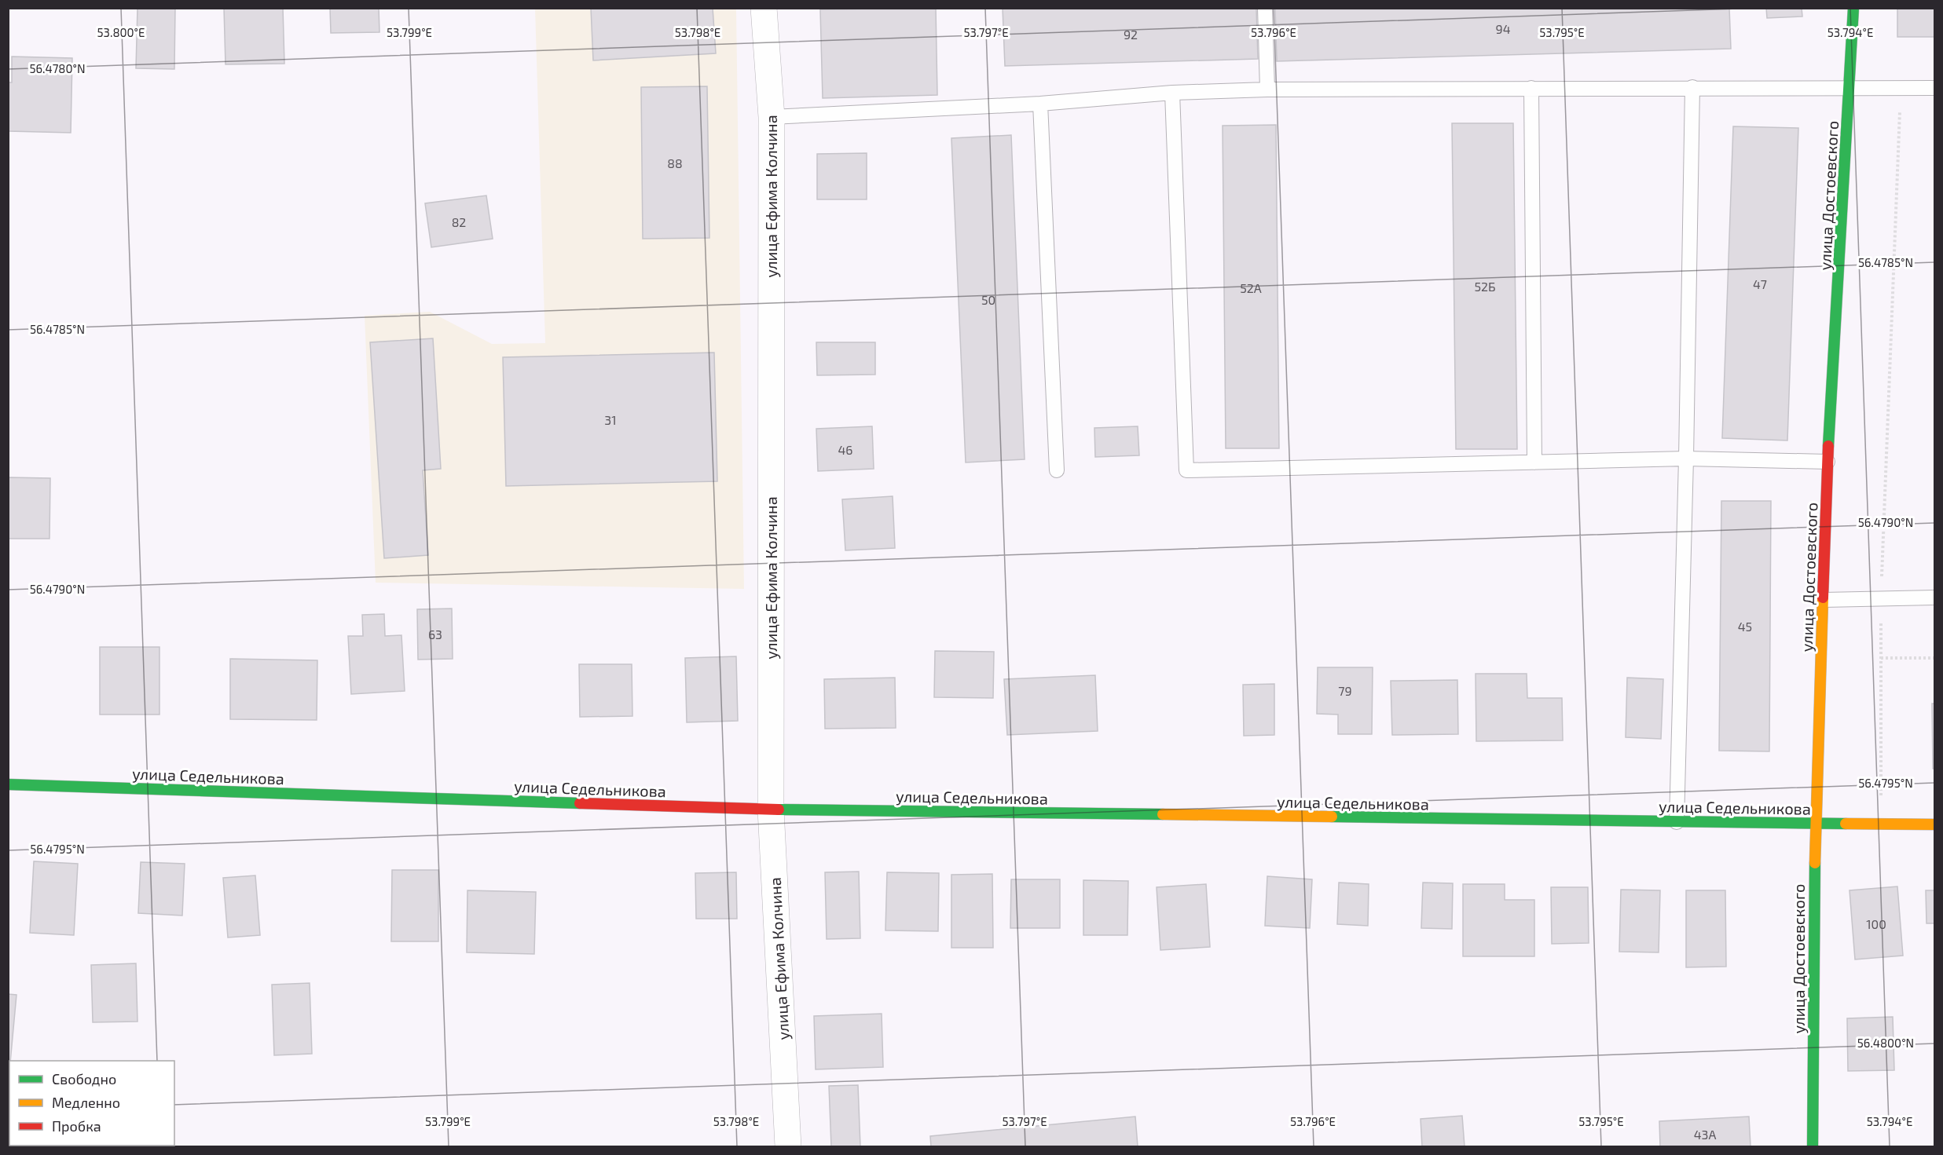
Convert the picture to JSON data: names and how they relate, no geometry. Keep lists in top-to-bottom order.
{
  "streets": {
    "street": ["улица Достоевского", "улица Ефима Колчина", "улица Седельникова"]
  },
  "crossings": [
    ["улица Достоевского", "улица Седельникова"],
    ["улица Ефима Колчина", "улица Седельникова"]
  ],
  "house_numbers": [
    "94",
    "92",
    "88",
    "82",
    "47",
    "52Б",
    "52А",
    "50",
    "31",
    "46",
    "45",
    "63",
    "79",
    "100",
    "43А"
  ],
  "legend": ["Свободно", "Медленно", "Пробка"],
  "coordinates": [
    "53.800°E",
    "53.799°E",
    "53.798°E",
    "53.797°E",
    "53.796°E",
    "53.795°E",
    "53.794°E",
    "56.4780°N",
    "56.4785°N",
    "56.4790°N",
    "56.4795°N",
    "56.4800°N"
  ]
}
